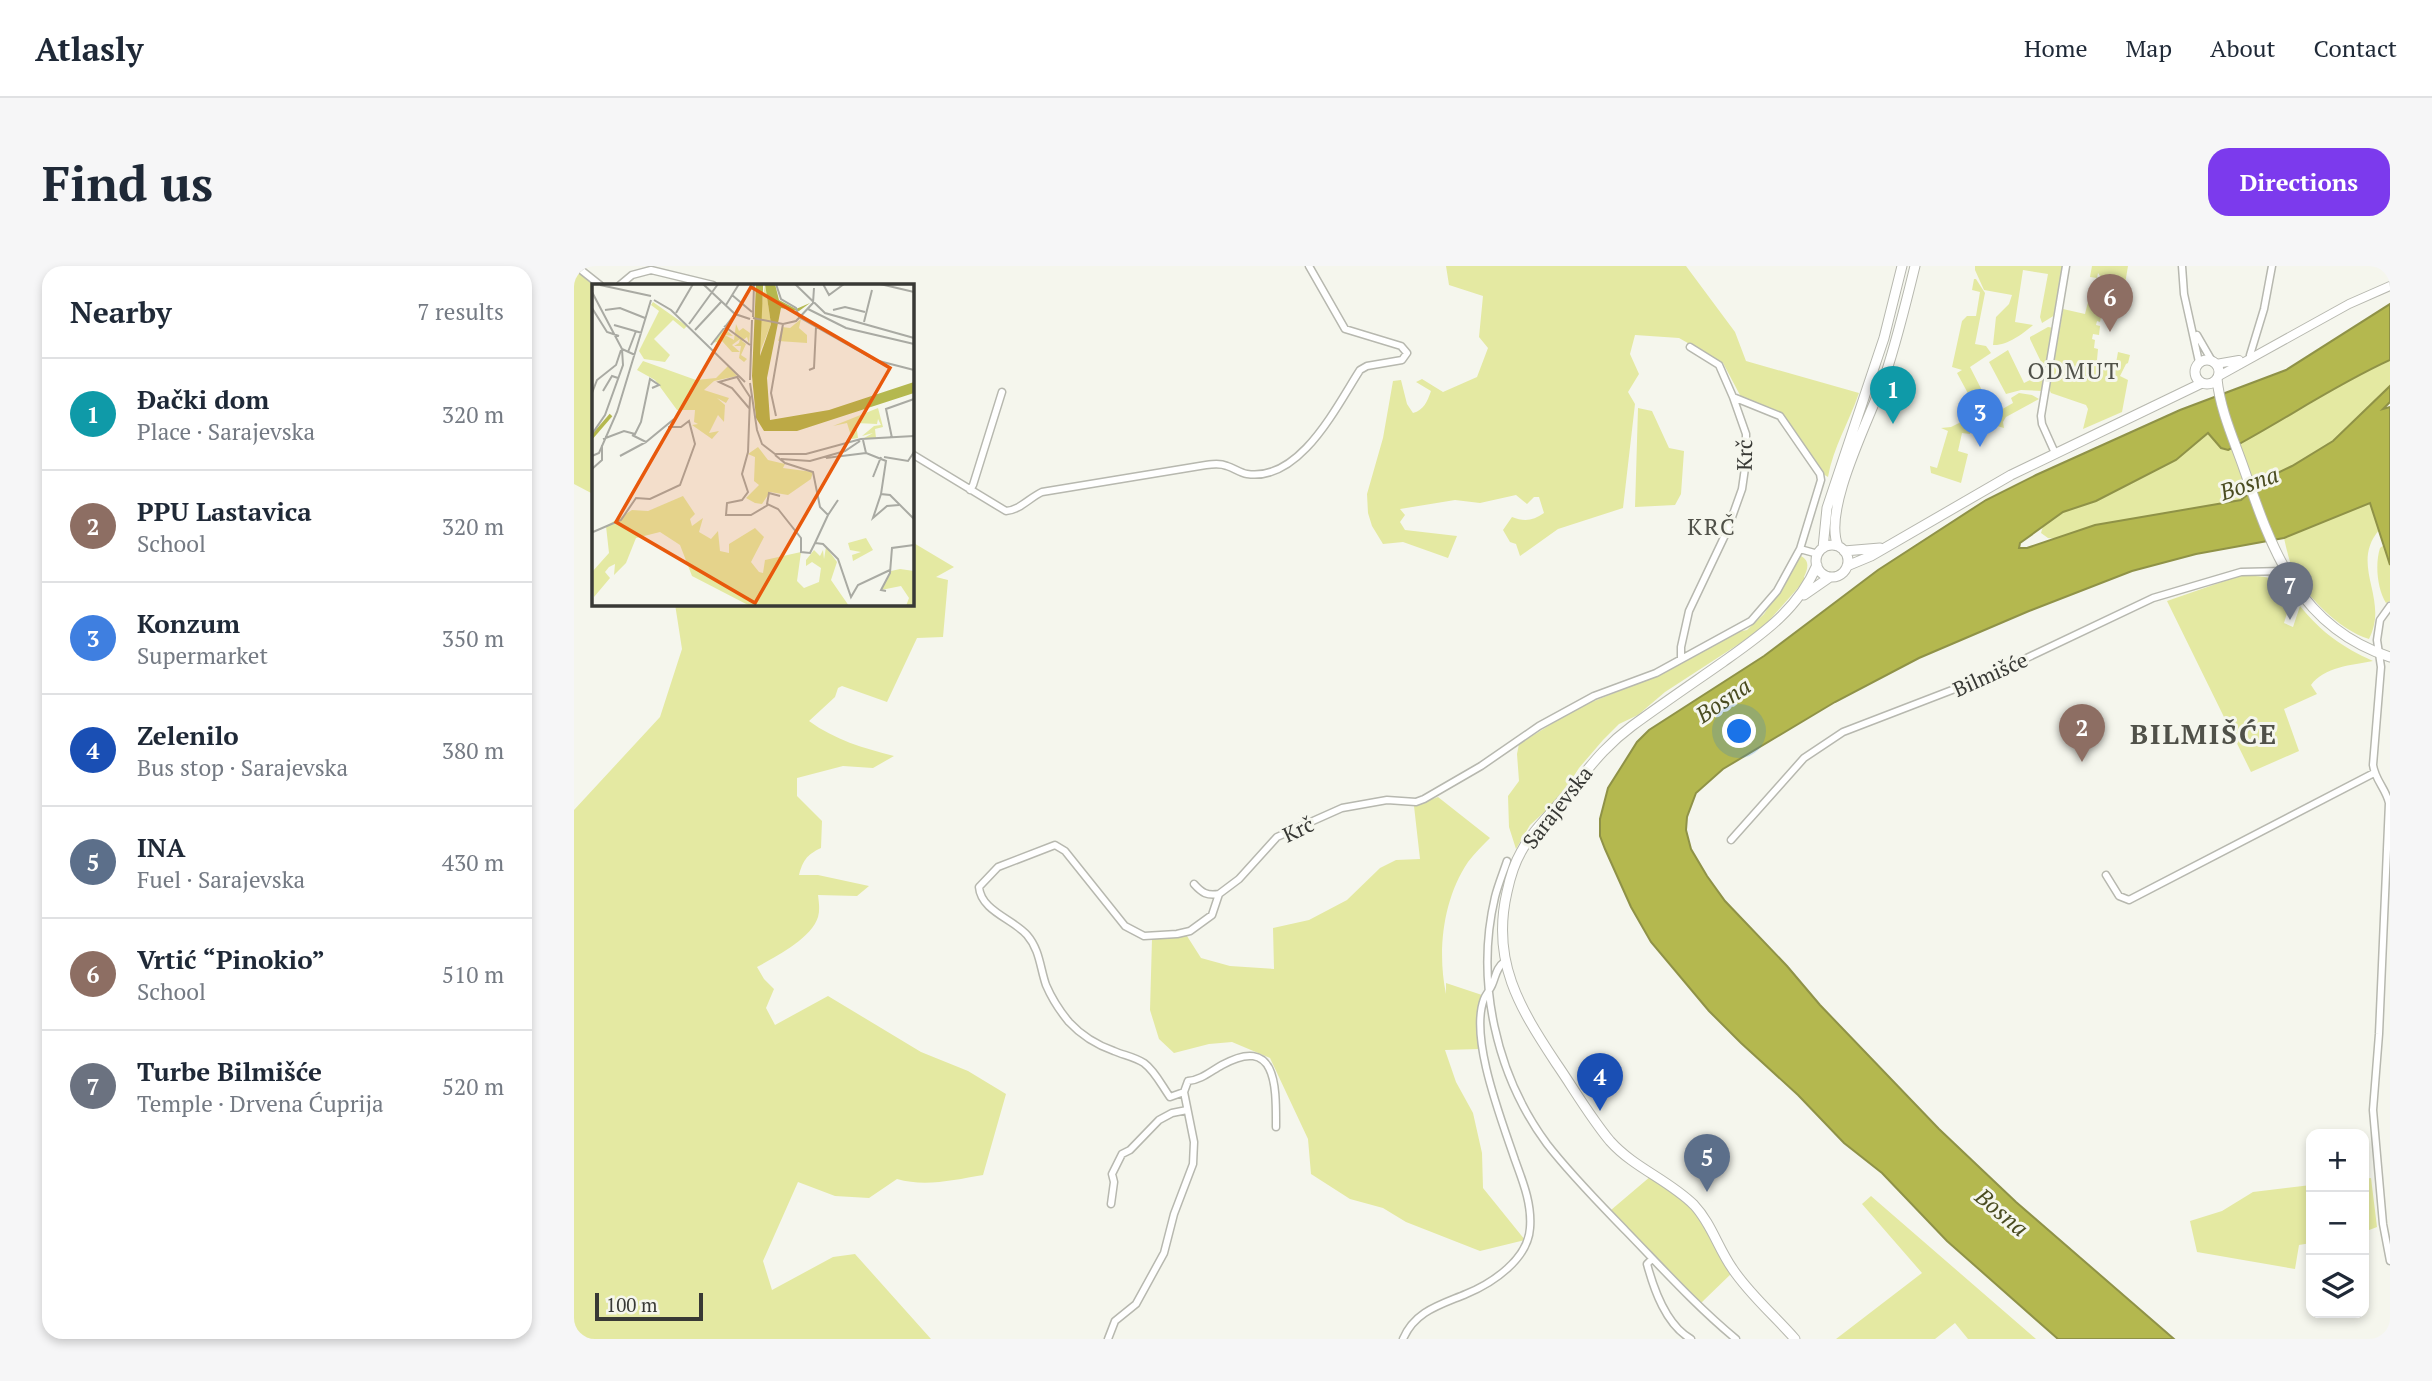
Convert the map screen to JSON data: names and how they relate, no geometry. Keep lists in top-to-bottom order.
{
  "streets": {
    "main road": ["Sarajevska"],
    "street": ["Krč", "Bilmišće"]
  },
  "districts": ["ODMUT", "KRČ", "BILMIŠĆE"],
  "water": ["Bosna"],
  "scale_bar": "100 m",
  "page": {
    "header": "Atlasly",
    "nav": [
      "Home",
      "Map",
      "About",
      "Contact"
    ],
    "buttons": "Directions",
    "title": "Find us",
    "heading": ["Nearby", "7 results"],
    "pins": [
      "6",
      "1",
      "3",
      "7",
      "2",
      "4",
      "5"
    ],
    "list": [
      {
        "mark": "1",
        "name": "Đački dom",
        "note": "Place · Sarajevska",
        "value": "320 m"
      },
      {
        "mark": "2",
        "name": "PPU Lastavica",
        "note": "School",
        "value": "320 m"
      },
      {
        "mark": "3",
        "name": "Konzum",
        "note": "Supermarket",
        "value": "350 m"
      },
      {
        "mark": "4",
        "name": "Zelenilo",
        "note": "Bus stop · Sarajevska",
        "value": "380 m"
      },
      {
        "mark": "5",
        "name": "INA",
        "note": "Fuel · Sarajevska",
        "value": "430 m"
      },
      {
        "mark": "6",
        "name": "Vrtić “Pinokio”",
        "note": "School",
        "value": "510 m"
      },
      {
        "mark": "7",
        "name": "Turbe Bilmišće",
        "note": "Temple · Drvena Ćuprija",
        "value": "520 m"
      }
    ],
    "map_buttons": ["+", "−"],
    "scale": "100 m"
  }
}
